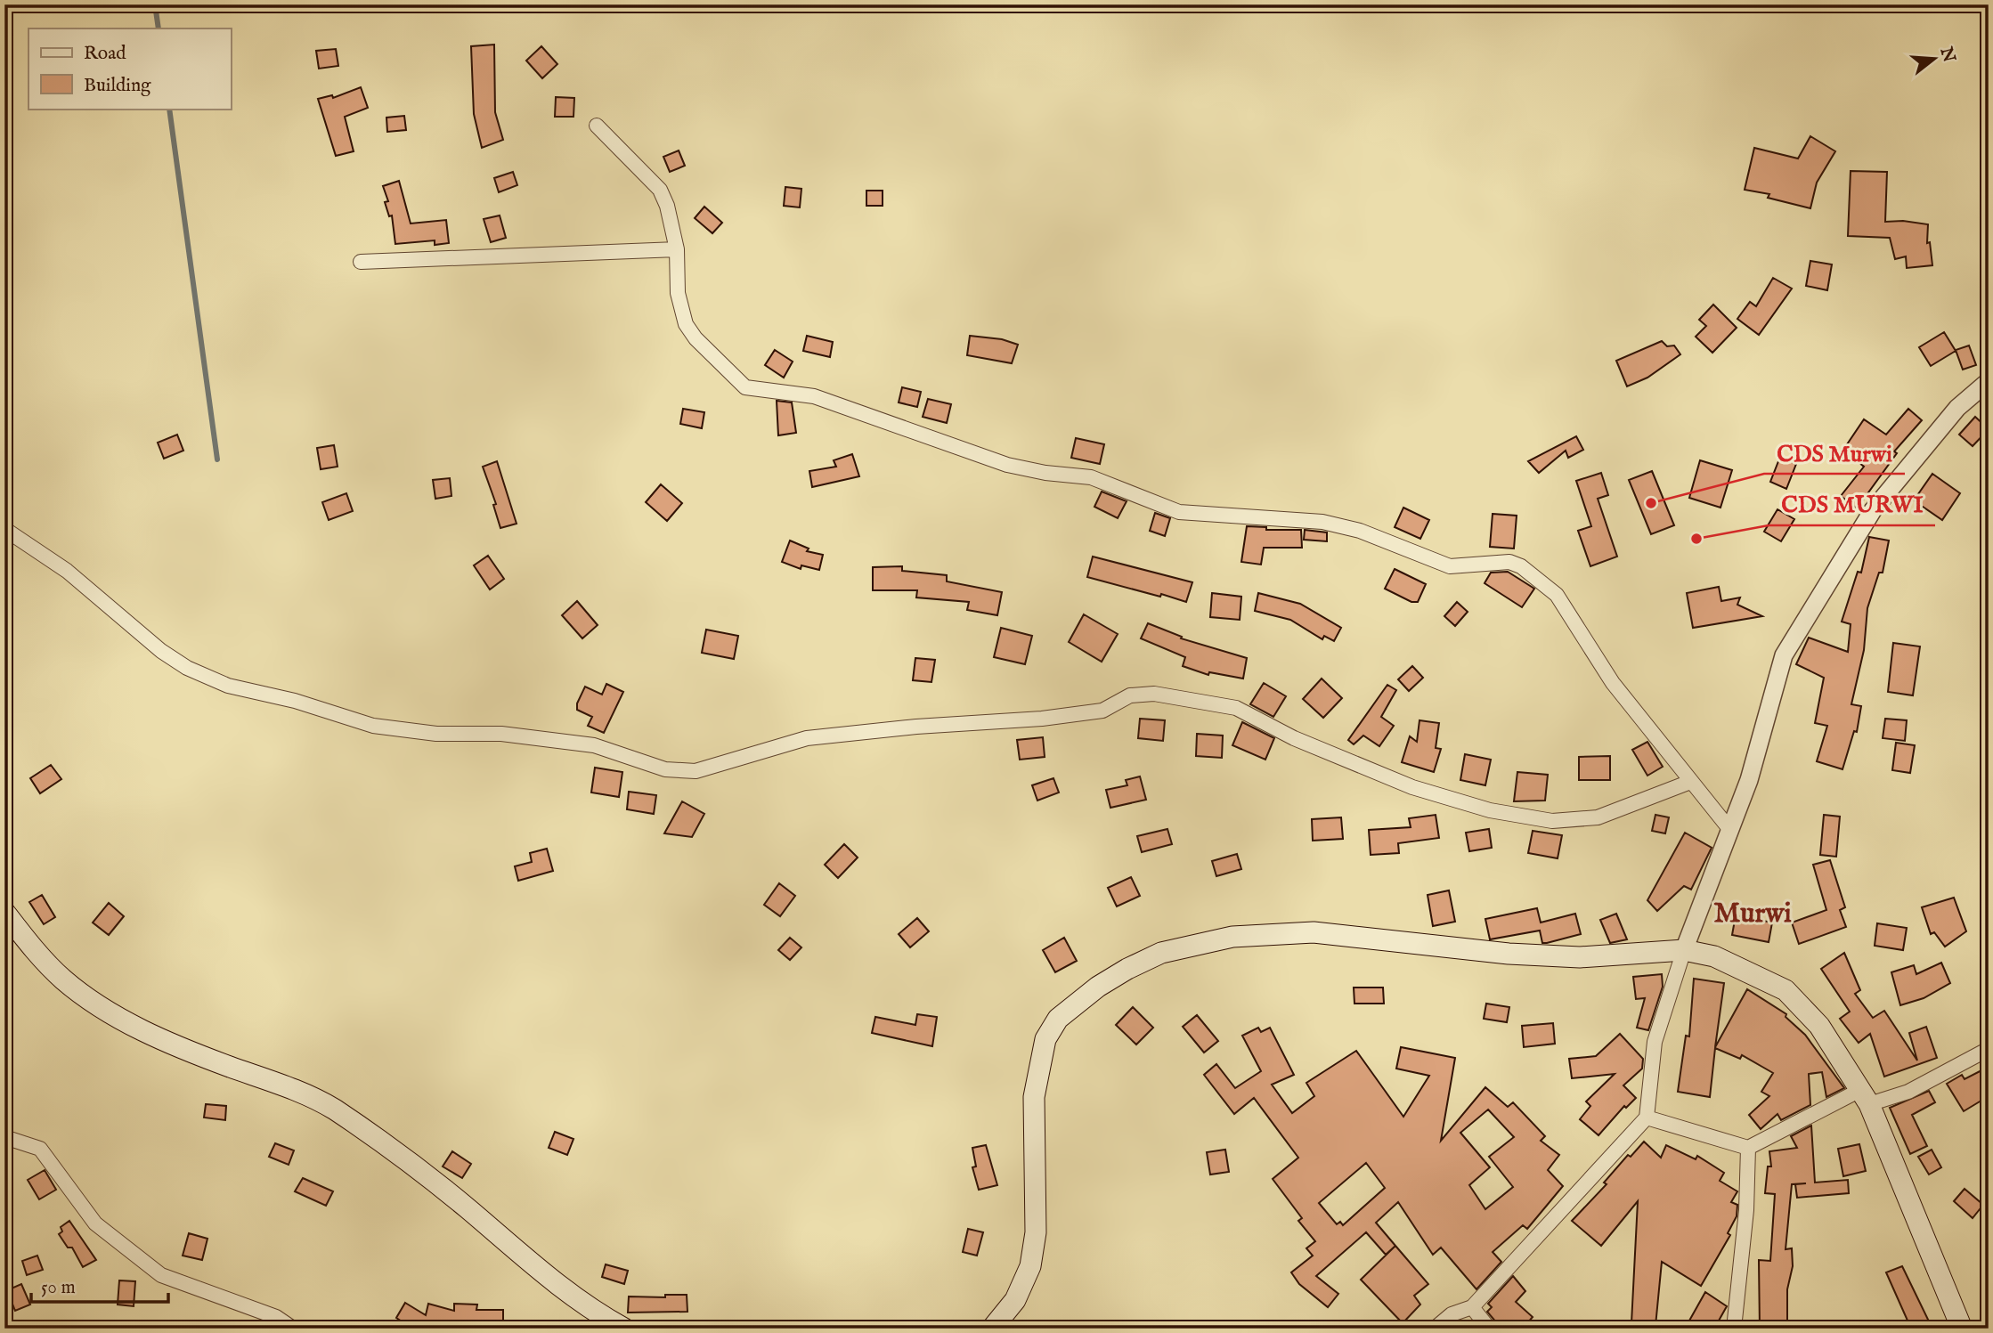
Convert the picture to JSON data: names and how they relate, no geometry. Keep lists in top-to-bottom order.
{
  "districts": ["Murwi"],
  "places": ["CDS Murwi", "CDS MURWI"],
  "legend": ["Road", "Building"],
  "scale_bar": "50 m",
  "north": "right"
}
